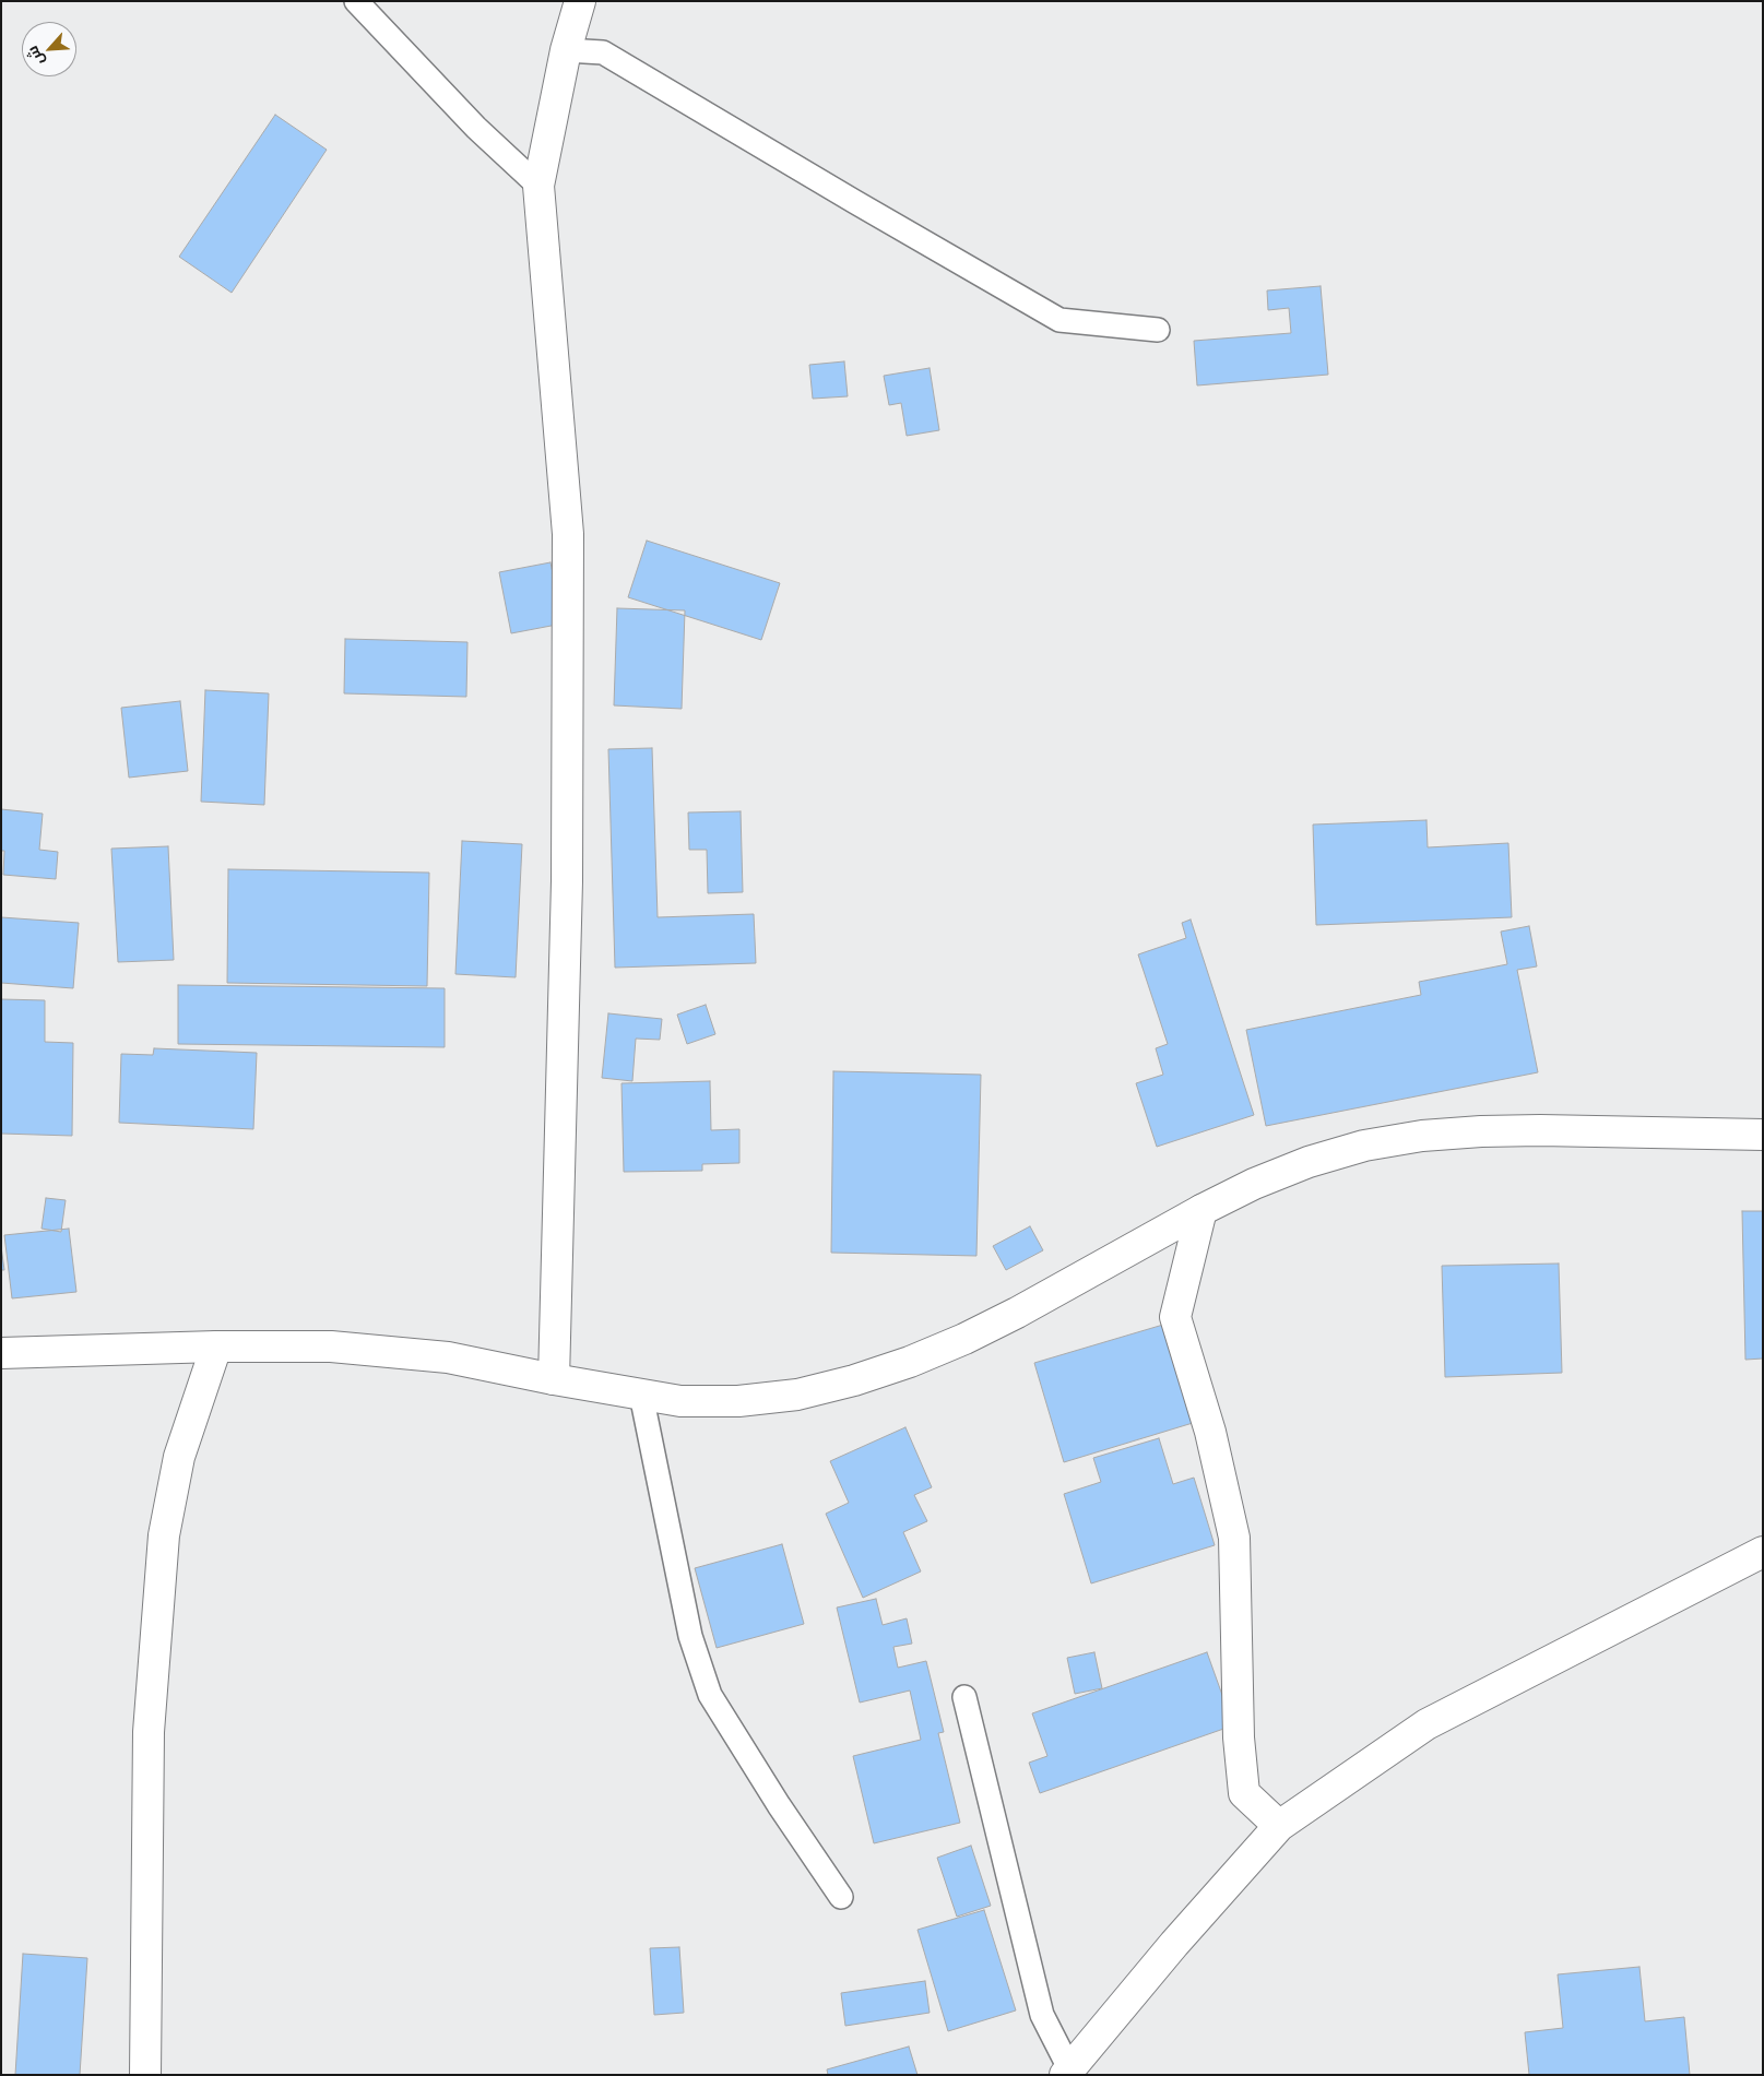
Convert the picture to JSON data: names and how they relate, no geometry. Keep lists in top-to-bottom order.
{
  "north": "bottom left"
}
